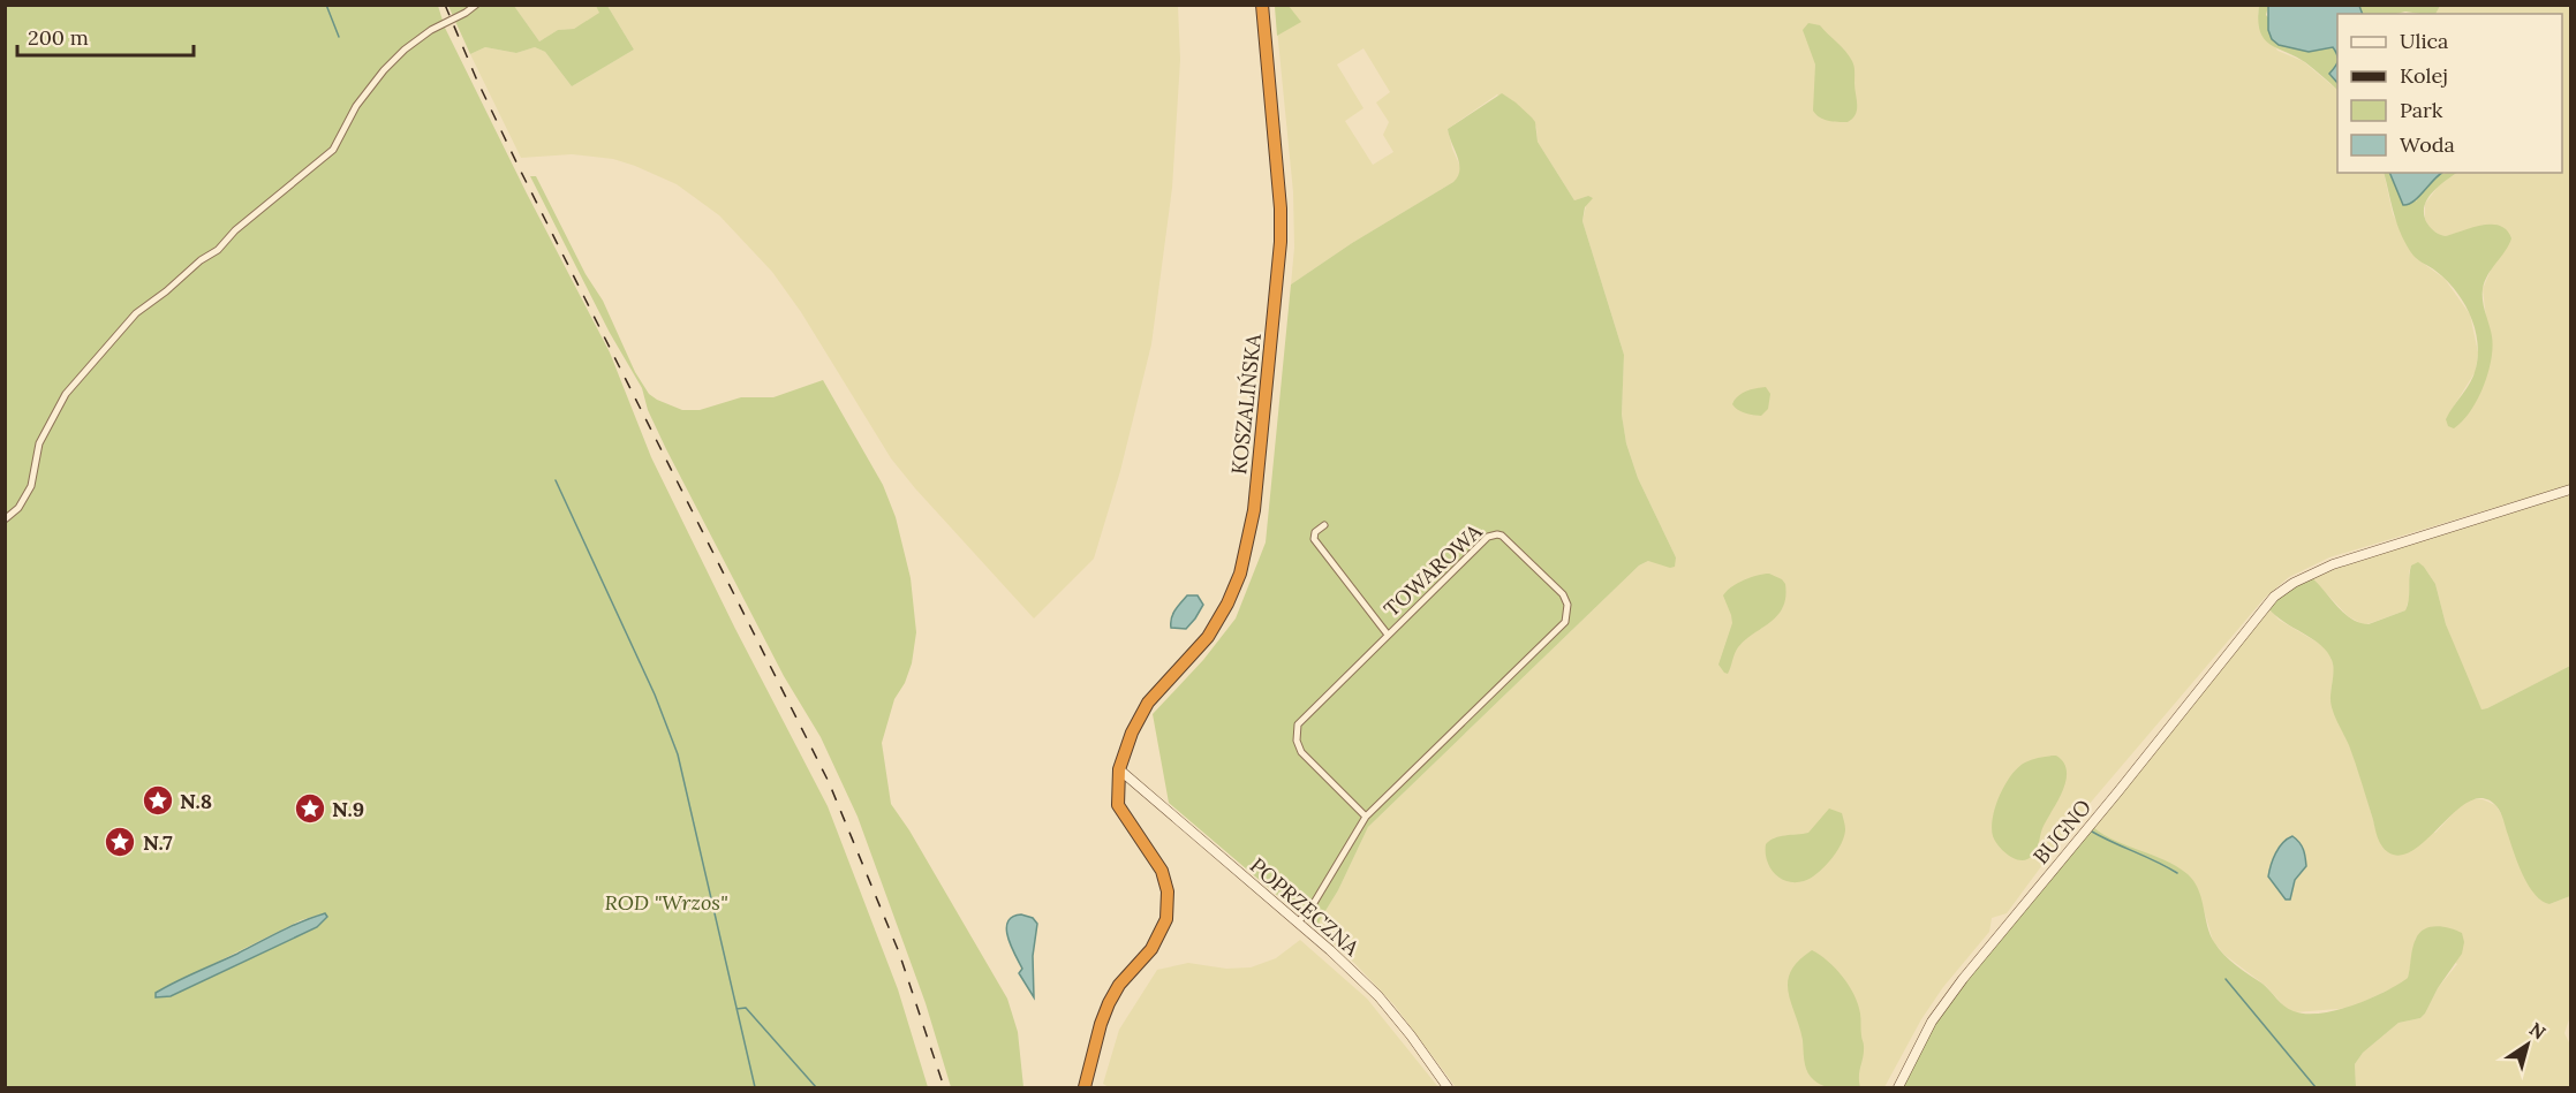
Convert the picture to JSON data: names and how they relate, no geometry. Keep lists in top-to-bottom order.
{
  "streets": {
    "highway": ["KOSZALIŃSKA"],
    "street": ["TOWAROWA", "BUGNO", "POPRZECZNA"]
  },
  "crossings": [
    ["KOSZALIŃSKA", "POPRZECZNA"]
  ],
  "parks": ["ROD \"Wrzos\""],
  "places": {
    "place": ["N.8", "N.9", "N.7"]
  },
  "legend": [
    "Ulica",
    "Kolej",
    "Park",
    "Woda"
  ],
  "scale_bar": "200 m",
  "north": "top right"
}
